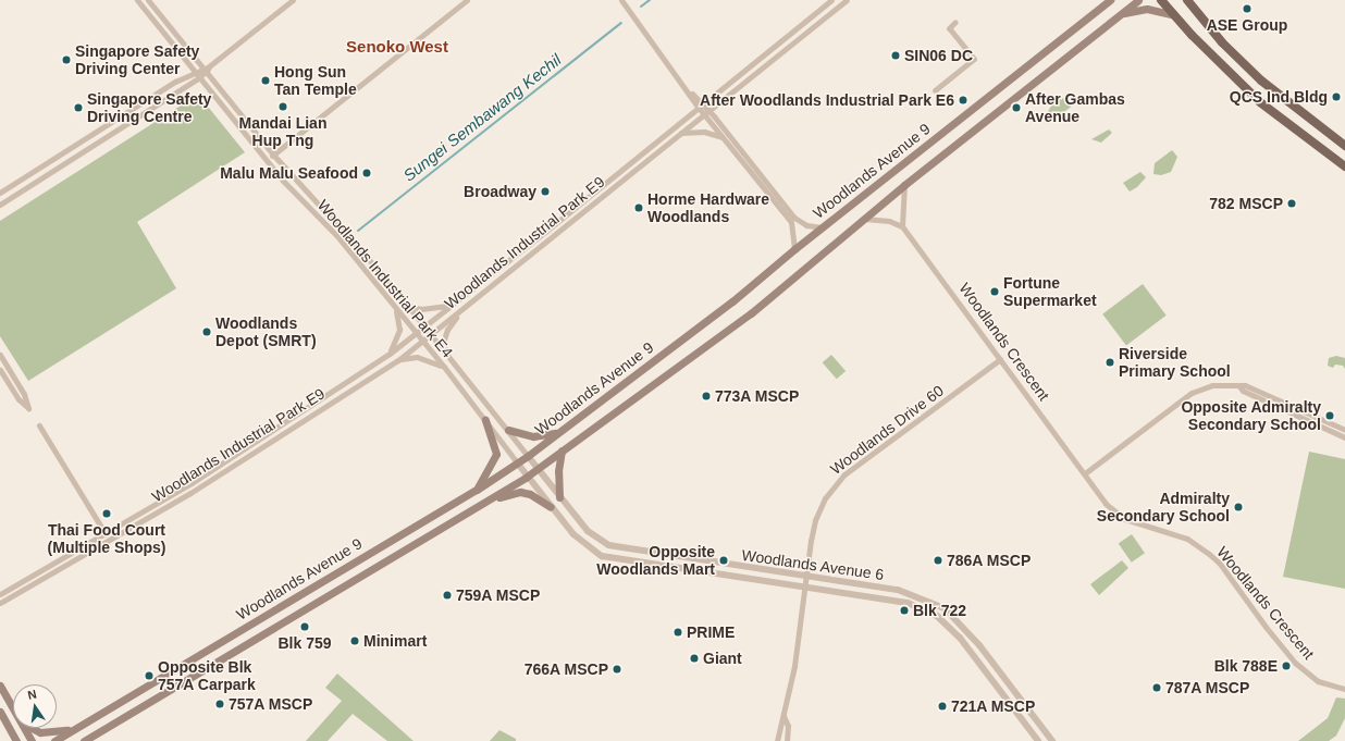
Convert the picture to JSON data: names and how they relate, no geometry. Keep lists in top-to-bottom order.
{
  "streets": {
    "main road": ["Woodlands Avenue 9"],
    "street": [
      "Woodlands Industrial Park E9",
      "Woodlands Industrial Park E4",
      "Woodlands Crescent",
      "Woodlands Drive 60",
      "Woodlands Avenue 6"
    ]
  },
  "crossings": [
    ["Woodlands Avenue 9", "Woodlands Industrial Park E4"],
    ["Woodlands Avenue 9", "Woodlands Avenue 6"],
    ["Woodlands Industrial Park E9", "Woodlands Industrial Park E4"],
    ["Woodlands Industrial Park E4", "Woodlands Avenue 6"],
    ["Woodlands Crescent", "Woodlands Drive 60"],
    ["Woodlands Drive 60", "Woodlands Avenue 6"]
  ],
  "districts": ["Senoko West"],
  "water": ["Sungei Sembawang Kechil"],
  "places": [
    "ASE Group",
    "SIN06 DC",
    "Singapore Safety Driving Center",
    "Hong Sun Tan Temple",
    "QCS Ind Bldg",
    "After Woodlands Industrial Park E6",
    "Mandai Lian Hup Tng",
    "Singapore Safety Driving Centre",
    "After Gambas Avenue",
    "Malu Malu Seafood",
    "Broadway",
    "782 MSCP",
    "Horme Hardware Woodlands",
    "Fortune Supermarket",
    "Woodlands Depot (SMRT)",
    "Riverside Primary School",
    "773A MSCP",
    "Opposite Admiralty Secondary School",
    "Admiralty Secondary School",
    "Thai Food Court (Multiple Shops)",
    "Opposite Woodlands Mart",
    "786A MSCP",
    "759A MSCP",
    "Blk 722",
    "Blk 759",
    "PRIME",
    "Minimart",
    "Giant",
    "Blk 788E",
    "766A MSCP",
    "Opposite Blk 757A Carpark",
    "787A MSCP",
    "757A MSCP",
    "721A MSCP"
  ],
  "north": "top"
}
